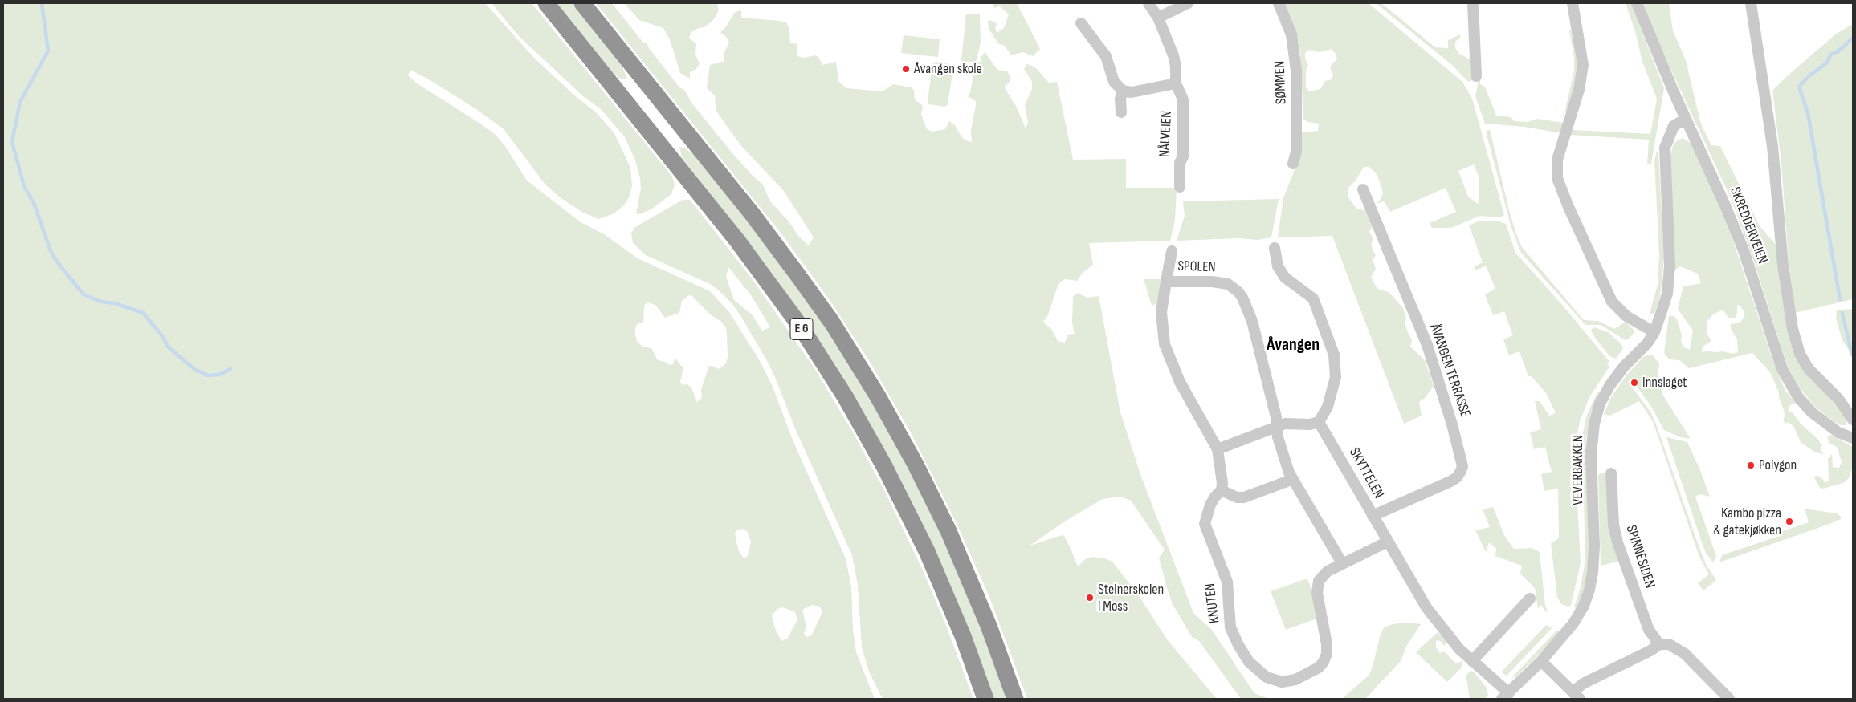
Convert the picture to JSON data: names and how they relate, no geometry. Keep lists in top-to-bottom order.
{
  "streets": {
    "highway": ["E 6"],
    "street": [
      "SØMMEN",
      "NÅLVEIEN",
      "SKREDDERVEIEN",
      "SPOLEN",
      "ÅVANGEN TERRASSE",
      "VEVERBAKKEN",
      "SKYTTELEN",
      "SPINNESIDEN",
      "KNUTEN"
    ]
  },
  "crossings": [
    ["SKREDDERVEIEN", "VEVERBAKKEN"],
    ["ÅVANGEN TERRASSE", "SKYTTELEN"],
    ["VEVERBAKKEN", "SKYTTELEN"],
    ["SKYTTELEN", "KNUTEN"]
  ],
  "districts": ["Åvangen"],
  "places": [
    "Åvangen skole",
    "Innslaget",
    "Polygon",
    "Kambo pizza & gatekjøkken",
    "Steinerskolen i Moss"
  ]
}
